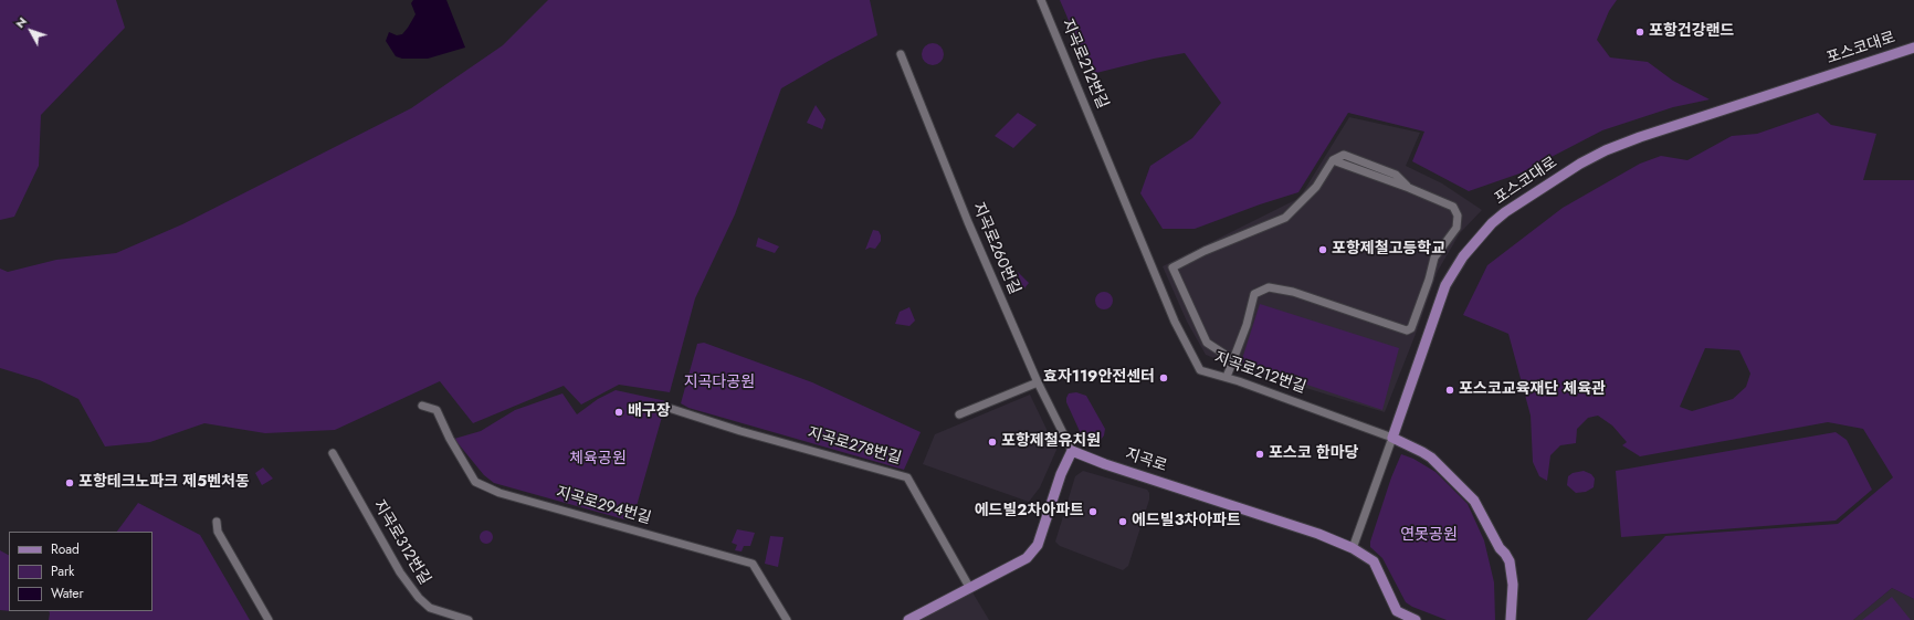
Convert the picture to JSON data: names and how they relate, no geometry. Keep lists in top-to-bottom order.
{
  "streets": {
    "main road": ["포스코대로", "지곡로212번길", "지곡로"],
    "street": [
      "지곡로260번길",
      "지곡로278번길",
      "지곡로294번길",
      "지곡로312번길"
    ]
  },
  "crossings": [
    ["포스코대로", "지곡로212번길"],
    ["포스코대로", "지곡로"],
    ["지곡로260번길", "지곡로"]
  ],
  "parks": ["지곡다공원", "체육공원", "연못공원"],
  "places": [
    "포항건강랜드",
    "포항제철고등학교",
    "효자119안전센터",
    "포스코교육재단 체육관",
    "배구장",
    "포항제철유치원",
    "포스코 한마당",
    "포항테크노파크 제5벤처동",
    "에드빌2차아파트",
    "에드빌3차아파트"
  ],
  "legend": ["Road", "Park", "Water"],
  "north": "top left"
}
